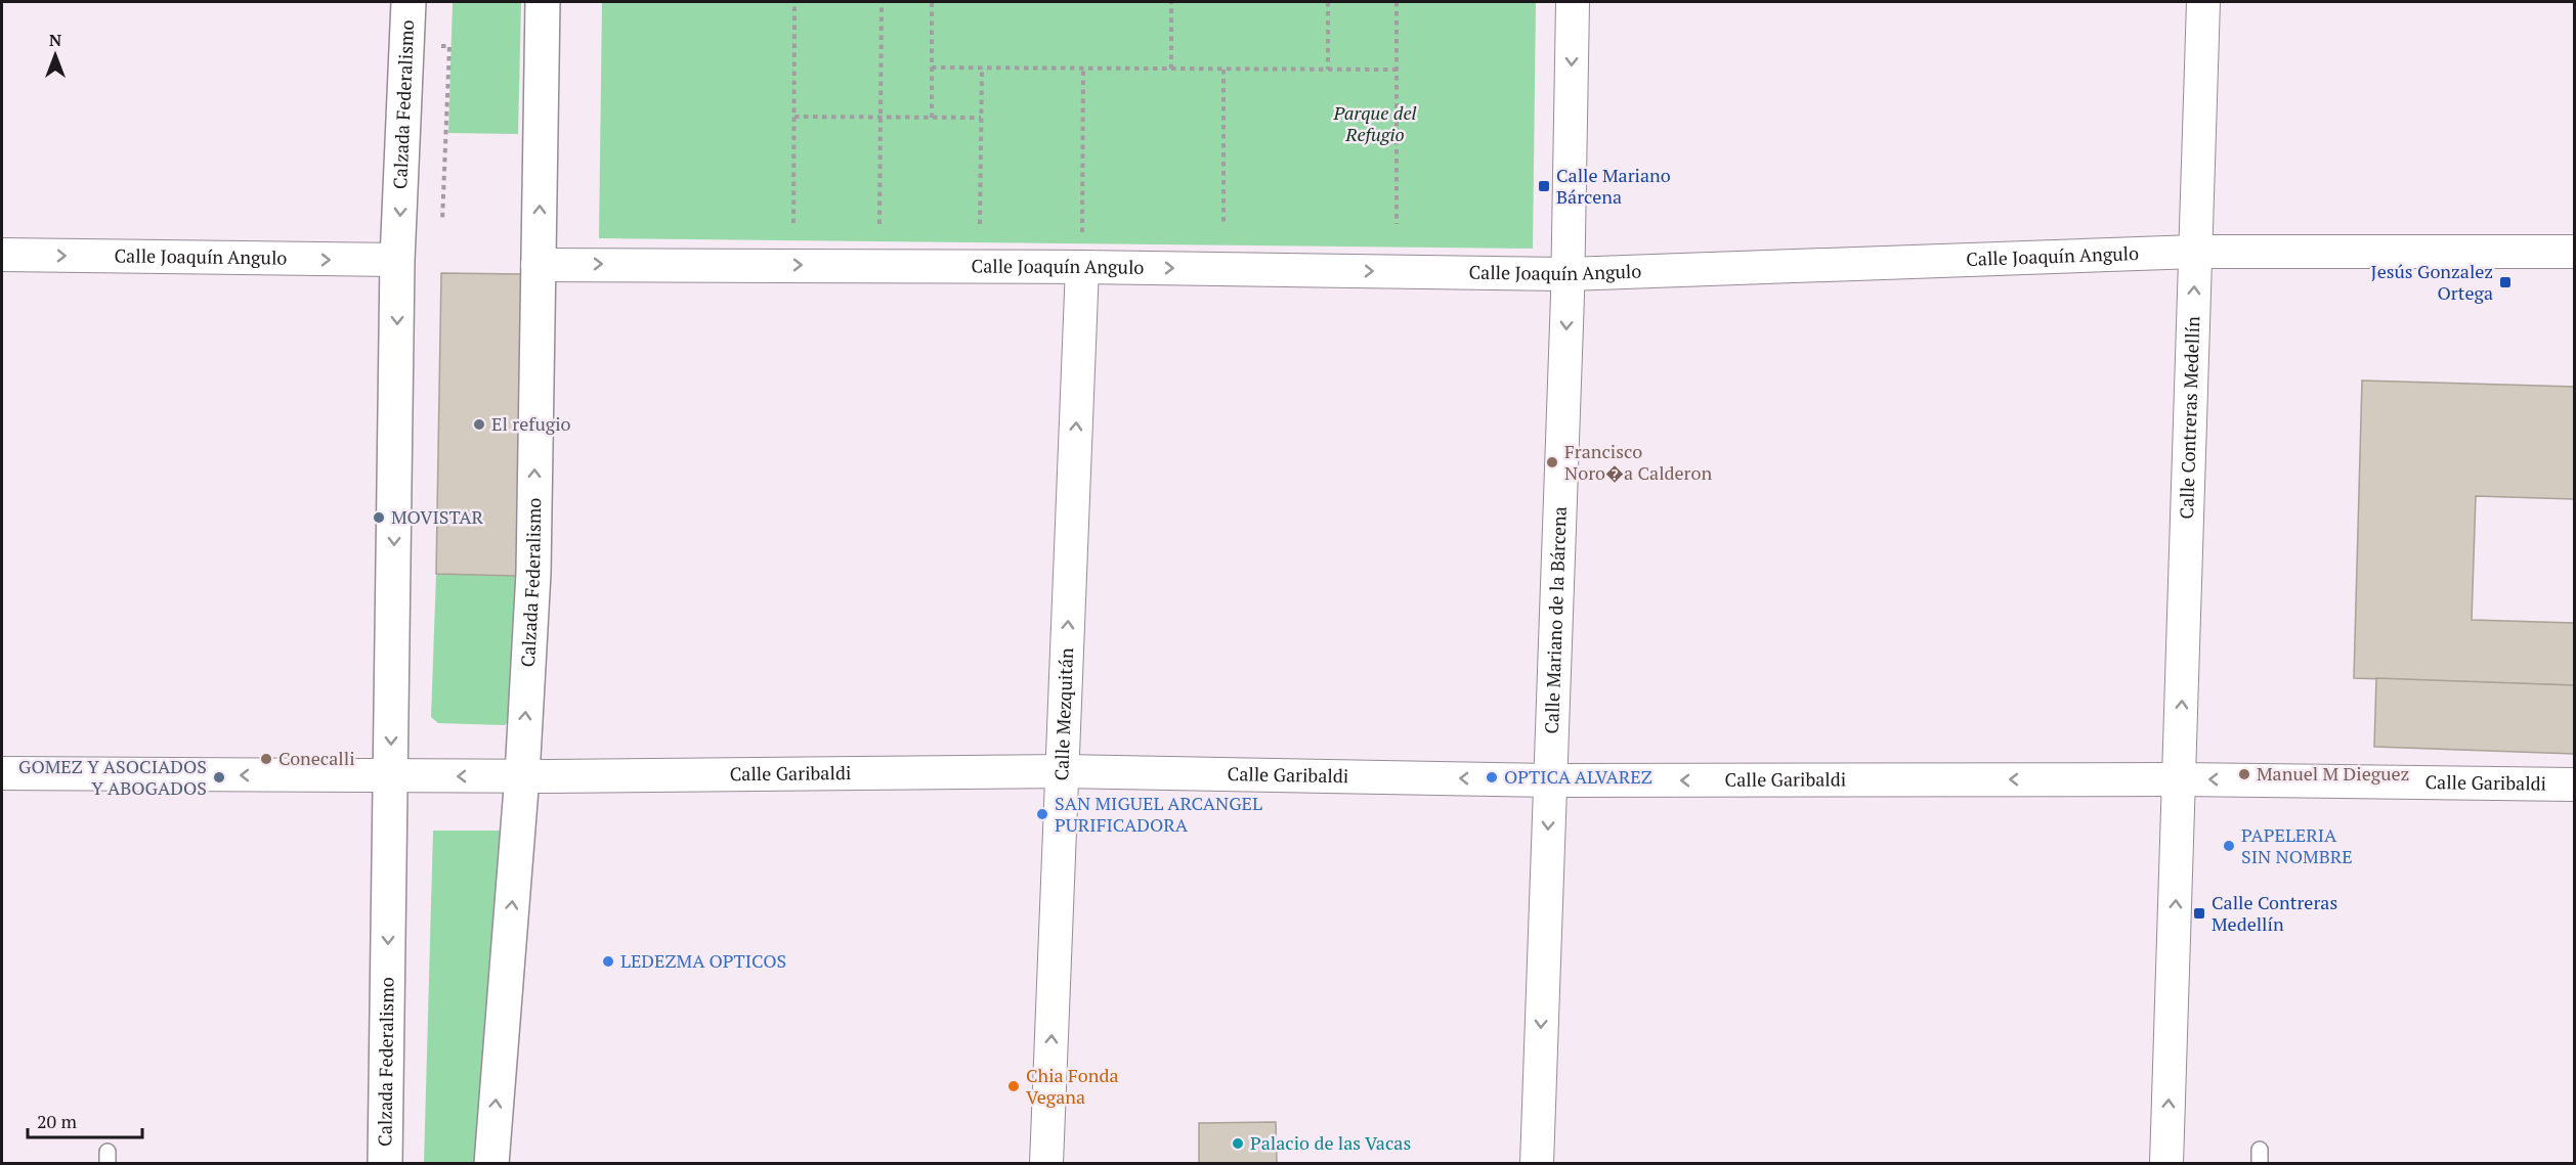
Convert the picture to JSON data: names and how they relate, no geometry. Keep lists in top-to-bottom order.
{
  "streets": {
    "main road": ["Calzada Federalismo"],
    "street": [
      "Calle Joaquín Angulo",
      "Calle Contreras Medellín",
      "Calle Mariano de la Bárcena",
      "Calle Mezquitán",
      "Calle Garibaldi"
    ]
  },
  "crossings": [
    ["Calzada Federalismo", "Calle Joaquín Angulo"],
    ["Calzada Federalismo", "Calle Garibaldi"],
    ["Calle Joaquín Angulo", "Calle Contreras Medellín"],
    ["Calle Joaquín Angulo", "Calle Mariano de la Bárcena"],
    ["Calle Joaquín Angulo", "Calle Mezquitán"],
    ["Calle Contreras Medellín", "Calle Garibaldi"],
    ["Calle Mariano de la Bárcena", "Calle Garibaldi"],
    ["Calle Mezquitán", "Calle Garibaldi"]
  ],
  "one_way": [
    "Calle Joaquín Angulo",
    "Calle Contreras Medellín",
    "Calle Mariano de la Bárcena",
    "Calle Mezquitán",
    "Calle Garibaldi"
  ],
  "parks": ["Parque del Refugio"],
  "places": {
    "transit": ["Calle Mariano Bárcena", "Jesús Gonzalez Ortega", "Calle Contreras Medellín"],
    "other": [
      "El refugio",
      "Francisco Noro�a Calderon",
      "MOVISTAR",
      "Conecalli",
      "Manuel M Dieguez",
      "GOMEZ Y ASOCIADOS Y ABOGADOS",
      "OPTICA ALVAREZ",
      "SAN MIGUEL ARCANGEL PURIFICADORA",
      "PAPELERIA SIN NOMBRE",
      "LEDEZMA OPTICOS",
      "Chia Fonda Vegana",
      "Palacio de las Vacas"
    ]
  },
  "scale_bar": "20 m",
  "north": "top"
}
